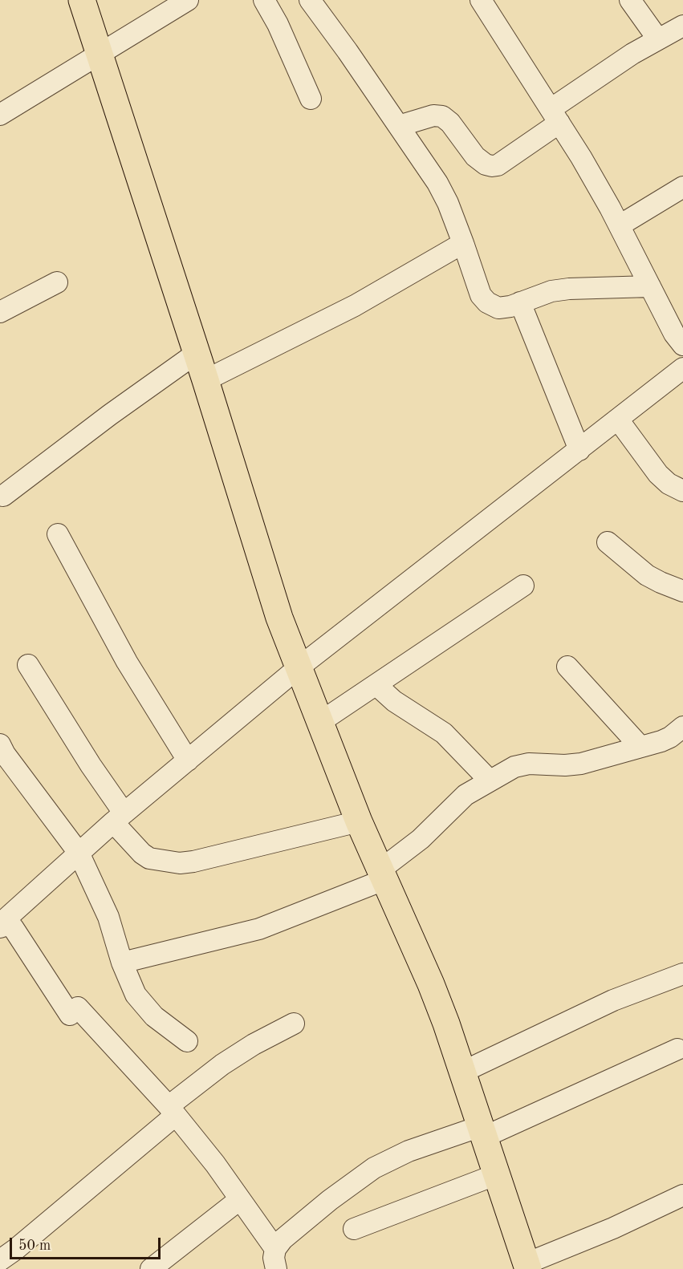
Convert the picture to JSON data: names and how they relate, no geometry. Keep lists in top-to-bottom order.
{
  "scale_bar": "50 m"
}
